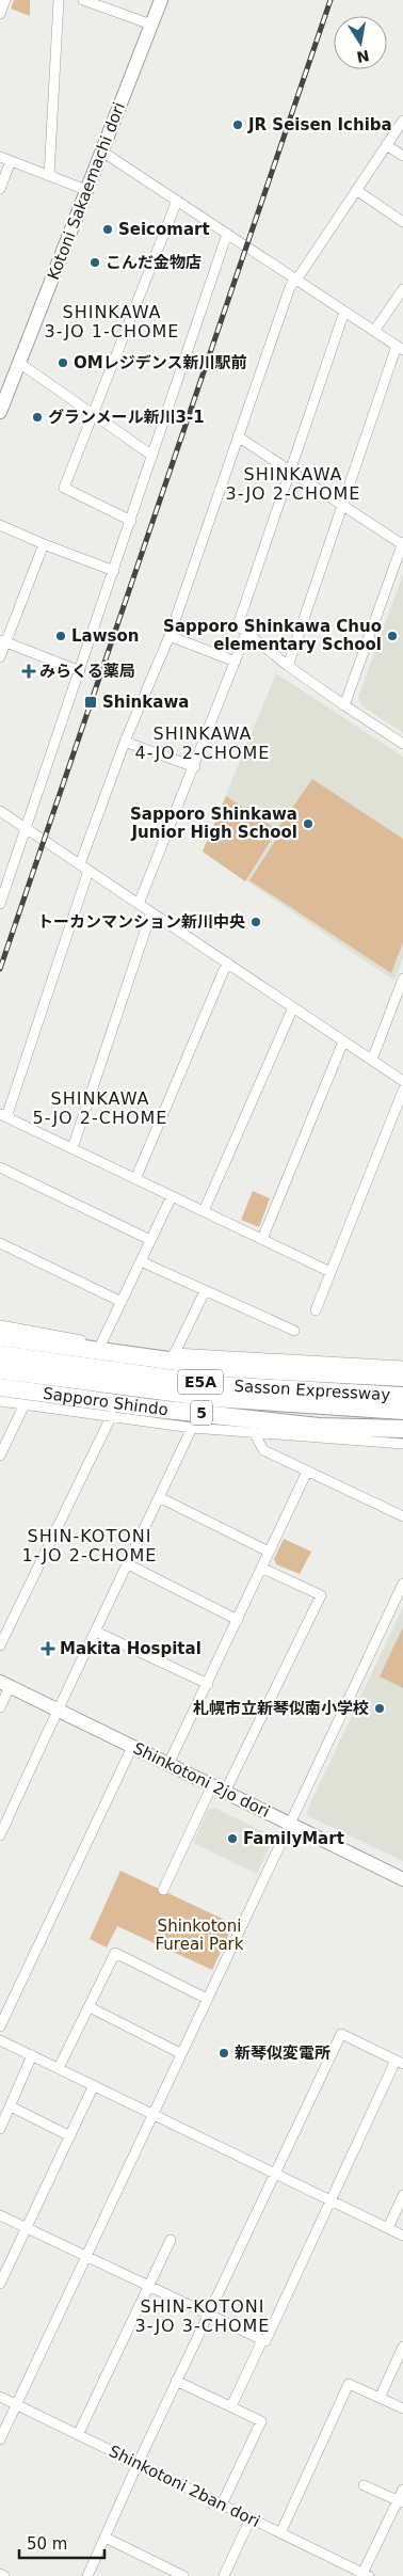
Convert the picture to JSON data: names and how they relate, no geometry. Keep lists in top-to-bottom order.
{
  "streets": {
    "highway": [
      "E5A",
      "Sasson Expressway",
      "Sapporo Shindo",
      "5"
    ],
    "main road": ["Kotoni Sakaemachi dori", "Shinkotoni 2jo dori"],
    "street": ["Shinkotoni 2ban dori"]
  },
  "districts": [
    "SHINKAWA 3-JO 1-CHOME",
    "SHINKAWA 3-JO 2-CHOME",
    "SHINKAWA 4-JO 2-CHOME",
    "SHINKAWA 5-JO 2-CHOME",
    "SHIN-KOTONI 1-JO 2-CHOME",
    "SHIN-KOTONI 3-JO 3-CHOME"
  ],
  "parks": ["Shinkotoni Fureai Park"],
  "places": {
    "other": [
      "JR Seisen Ichiba",
      "Seicomart",
      "こんだ金物店",
      "OMレジデンス新川駅前",
      "グランメール新川3-1",
      "Lawson",
      "Sapporo Shinkawa Chuo elementary School",
      "Sapporo Shinkawa Junior High School",
      "トーカンマンション新川中央",
      "札幌市立新琴似南小学校",
      "FamilyMart",
      "新琴似変電所"
    ],
    "health": ["みらくる薬局", "Makita Hospital"],
    "transit": ["Shinkawa"]
  },
  "scale_bar": "50 m",
  "north": "bottom"
}
